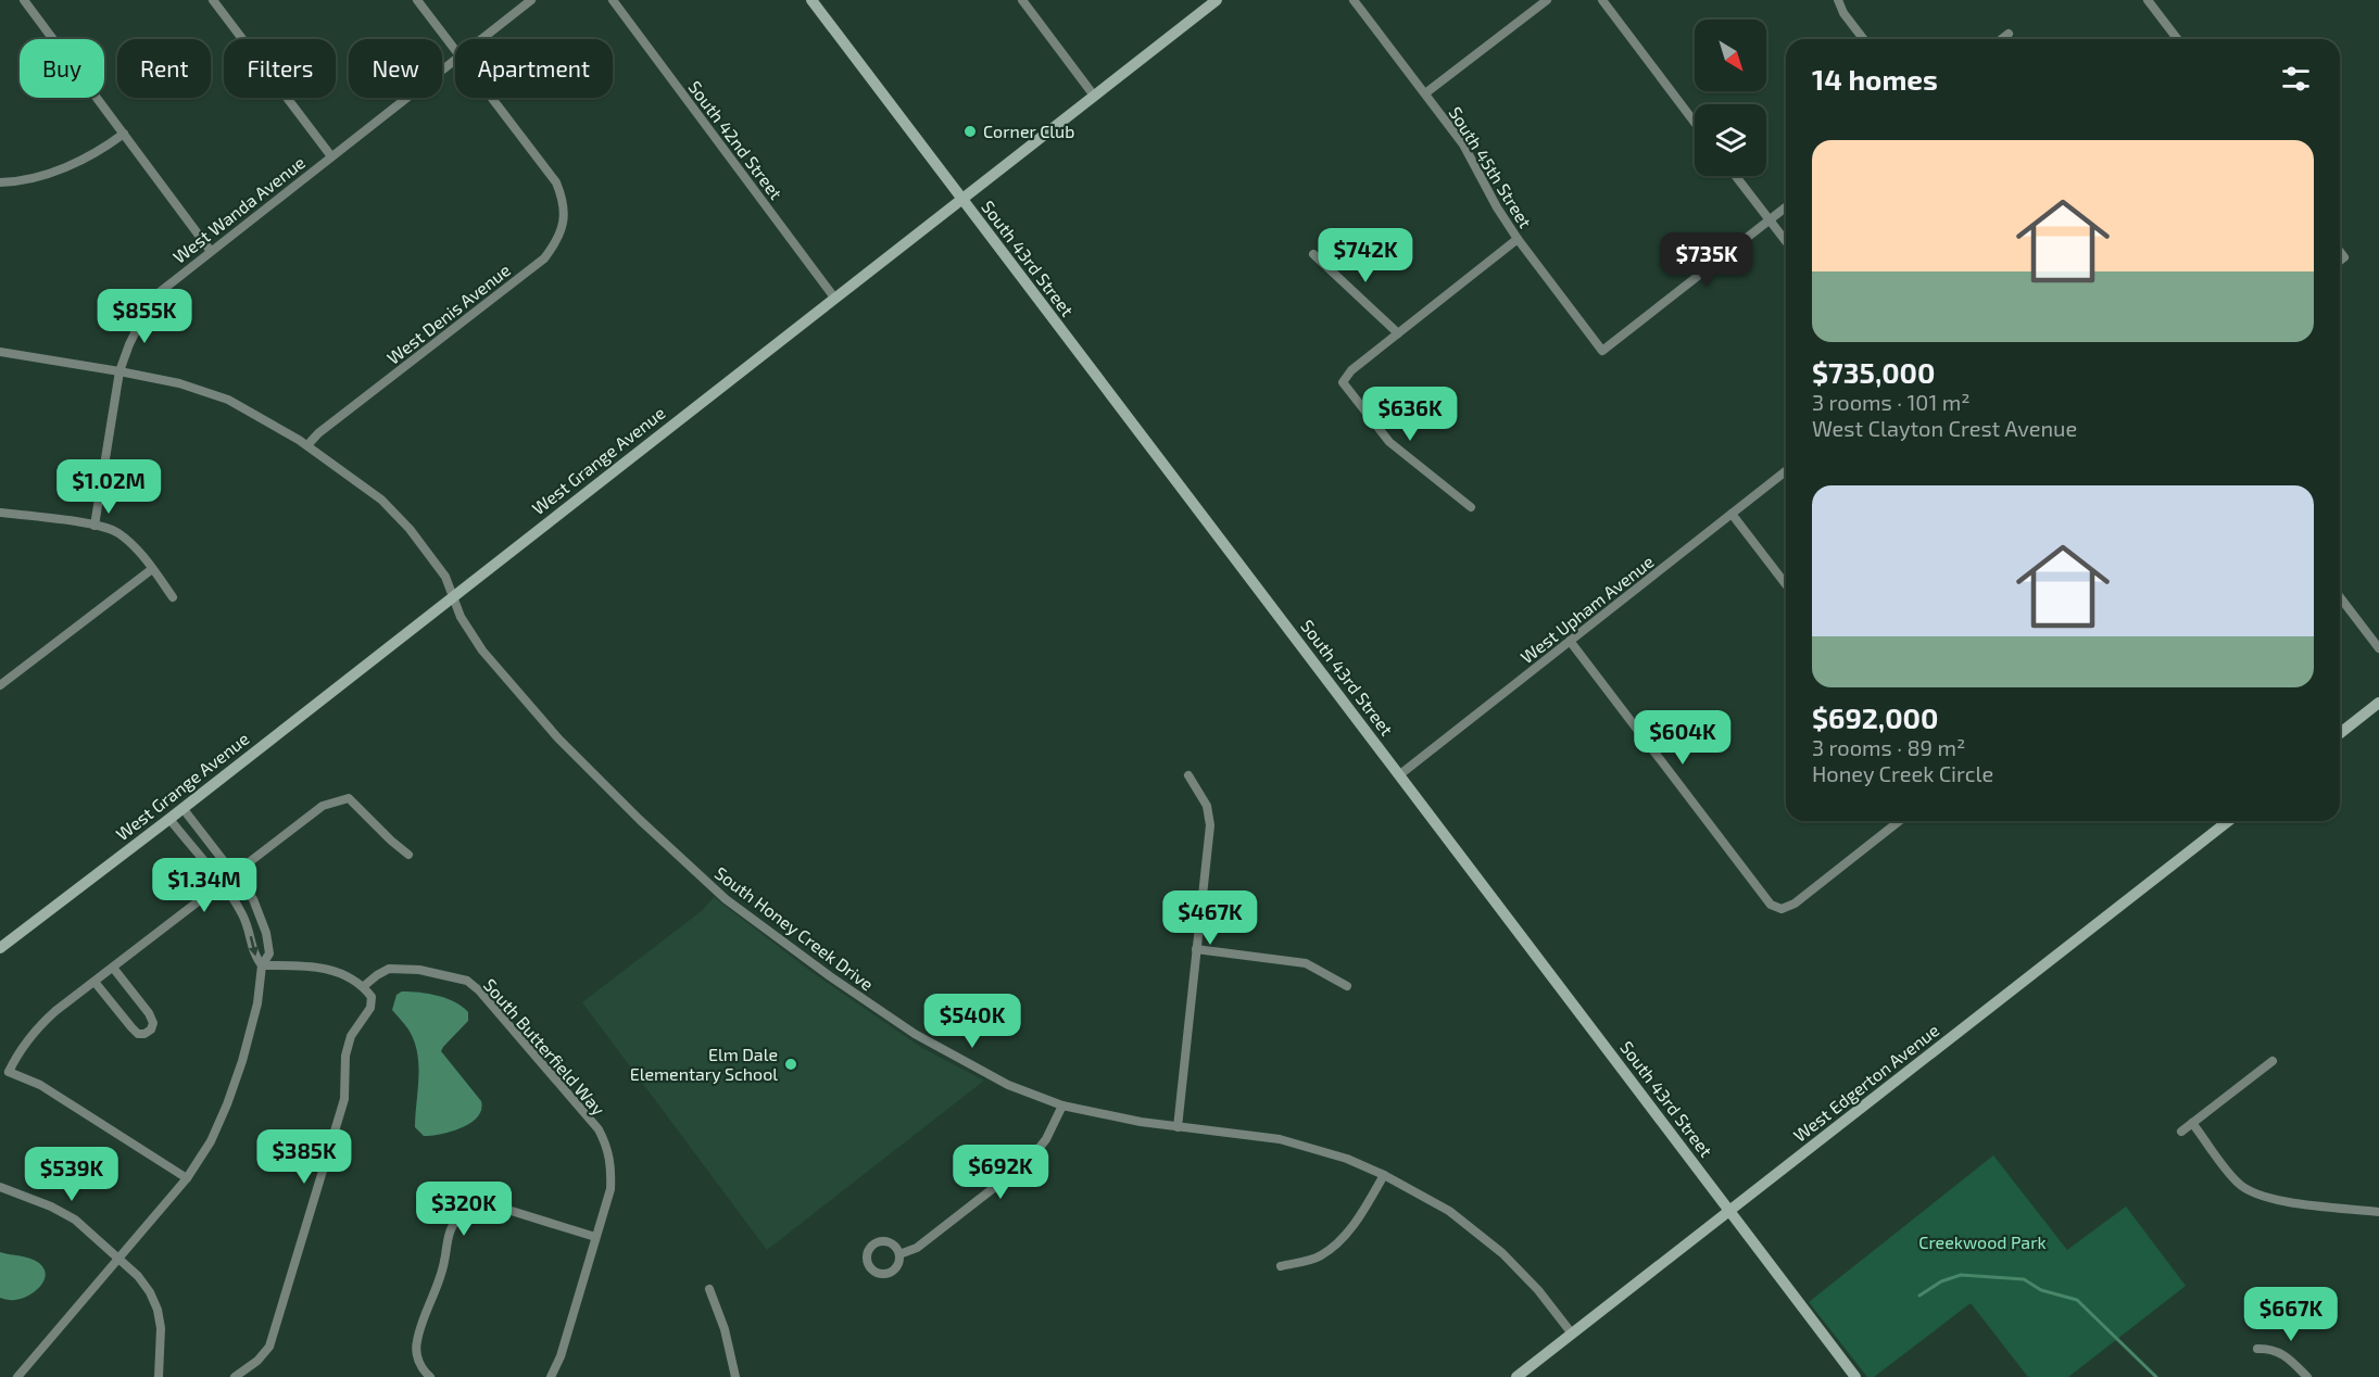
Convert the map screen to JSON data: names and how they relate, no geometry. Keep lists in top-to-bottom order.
{
  "streets": {
    "street": [
      "South 42nd Street",
      "South 45th Street",
      "West Wanda Avenue",
      "South 43rd Street",
      "West Denis Avenue",
      "West Grange Avenue",
      "West Upham Avenue",
      "South Honey Creek Drive",
      "South Butterfield Way",
      "West Edgerton Avenue"
    ]
  },
  "crossings": [
    ["South 42nd Street", "West Grange Avenue"],
    ["West Wanda Avenue", "South Honey Creek Drive"],
    ["South 43rd Street", "West Grange Avenue"],
    ["South 43rd Street", "West Upham Avenue"],
    ["South 43rd Street", "West Edgerton Avenue"],
    ["West Denis Avenue", "South Honey Creek Drive"],
    ["West Grange Avenue", "South Honey Creek Drive"],
    ["South Honey Creek Drive", "West Edgerton Avenue"]
  ],
  "parks": ["Creekwood Park"],
  "places": ["Corner Club", "Elm Dale Elementary School"],
  "north": "bottom right",
  "page": {
    "chip": [
      "Buy",
      "Rent",
      "Filters",
      "New",
      "Apartment"
    ],
    "heading": "14 homes",
    "list": [
      {
        "name": "$735,000",
        "note": "3 rooms · 101 m² · West Clayton Crest Avenue"
      },
      {
        "name": "$692,000",
        "note": "3 rooms · 89 m² · Honey Creek Circle"
      }
    ],
    "price": [
      "$742K",
      "$735K",
      "$855K",
      "$636K",
      "$1.02M",
      "$604K",
      "$1.34M",
      "$467K",
      "$540K",
      "$385K",
      "$692K",
      "$539K",
      "$320K",
      "$667K"
    ]
  }
}
